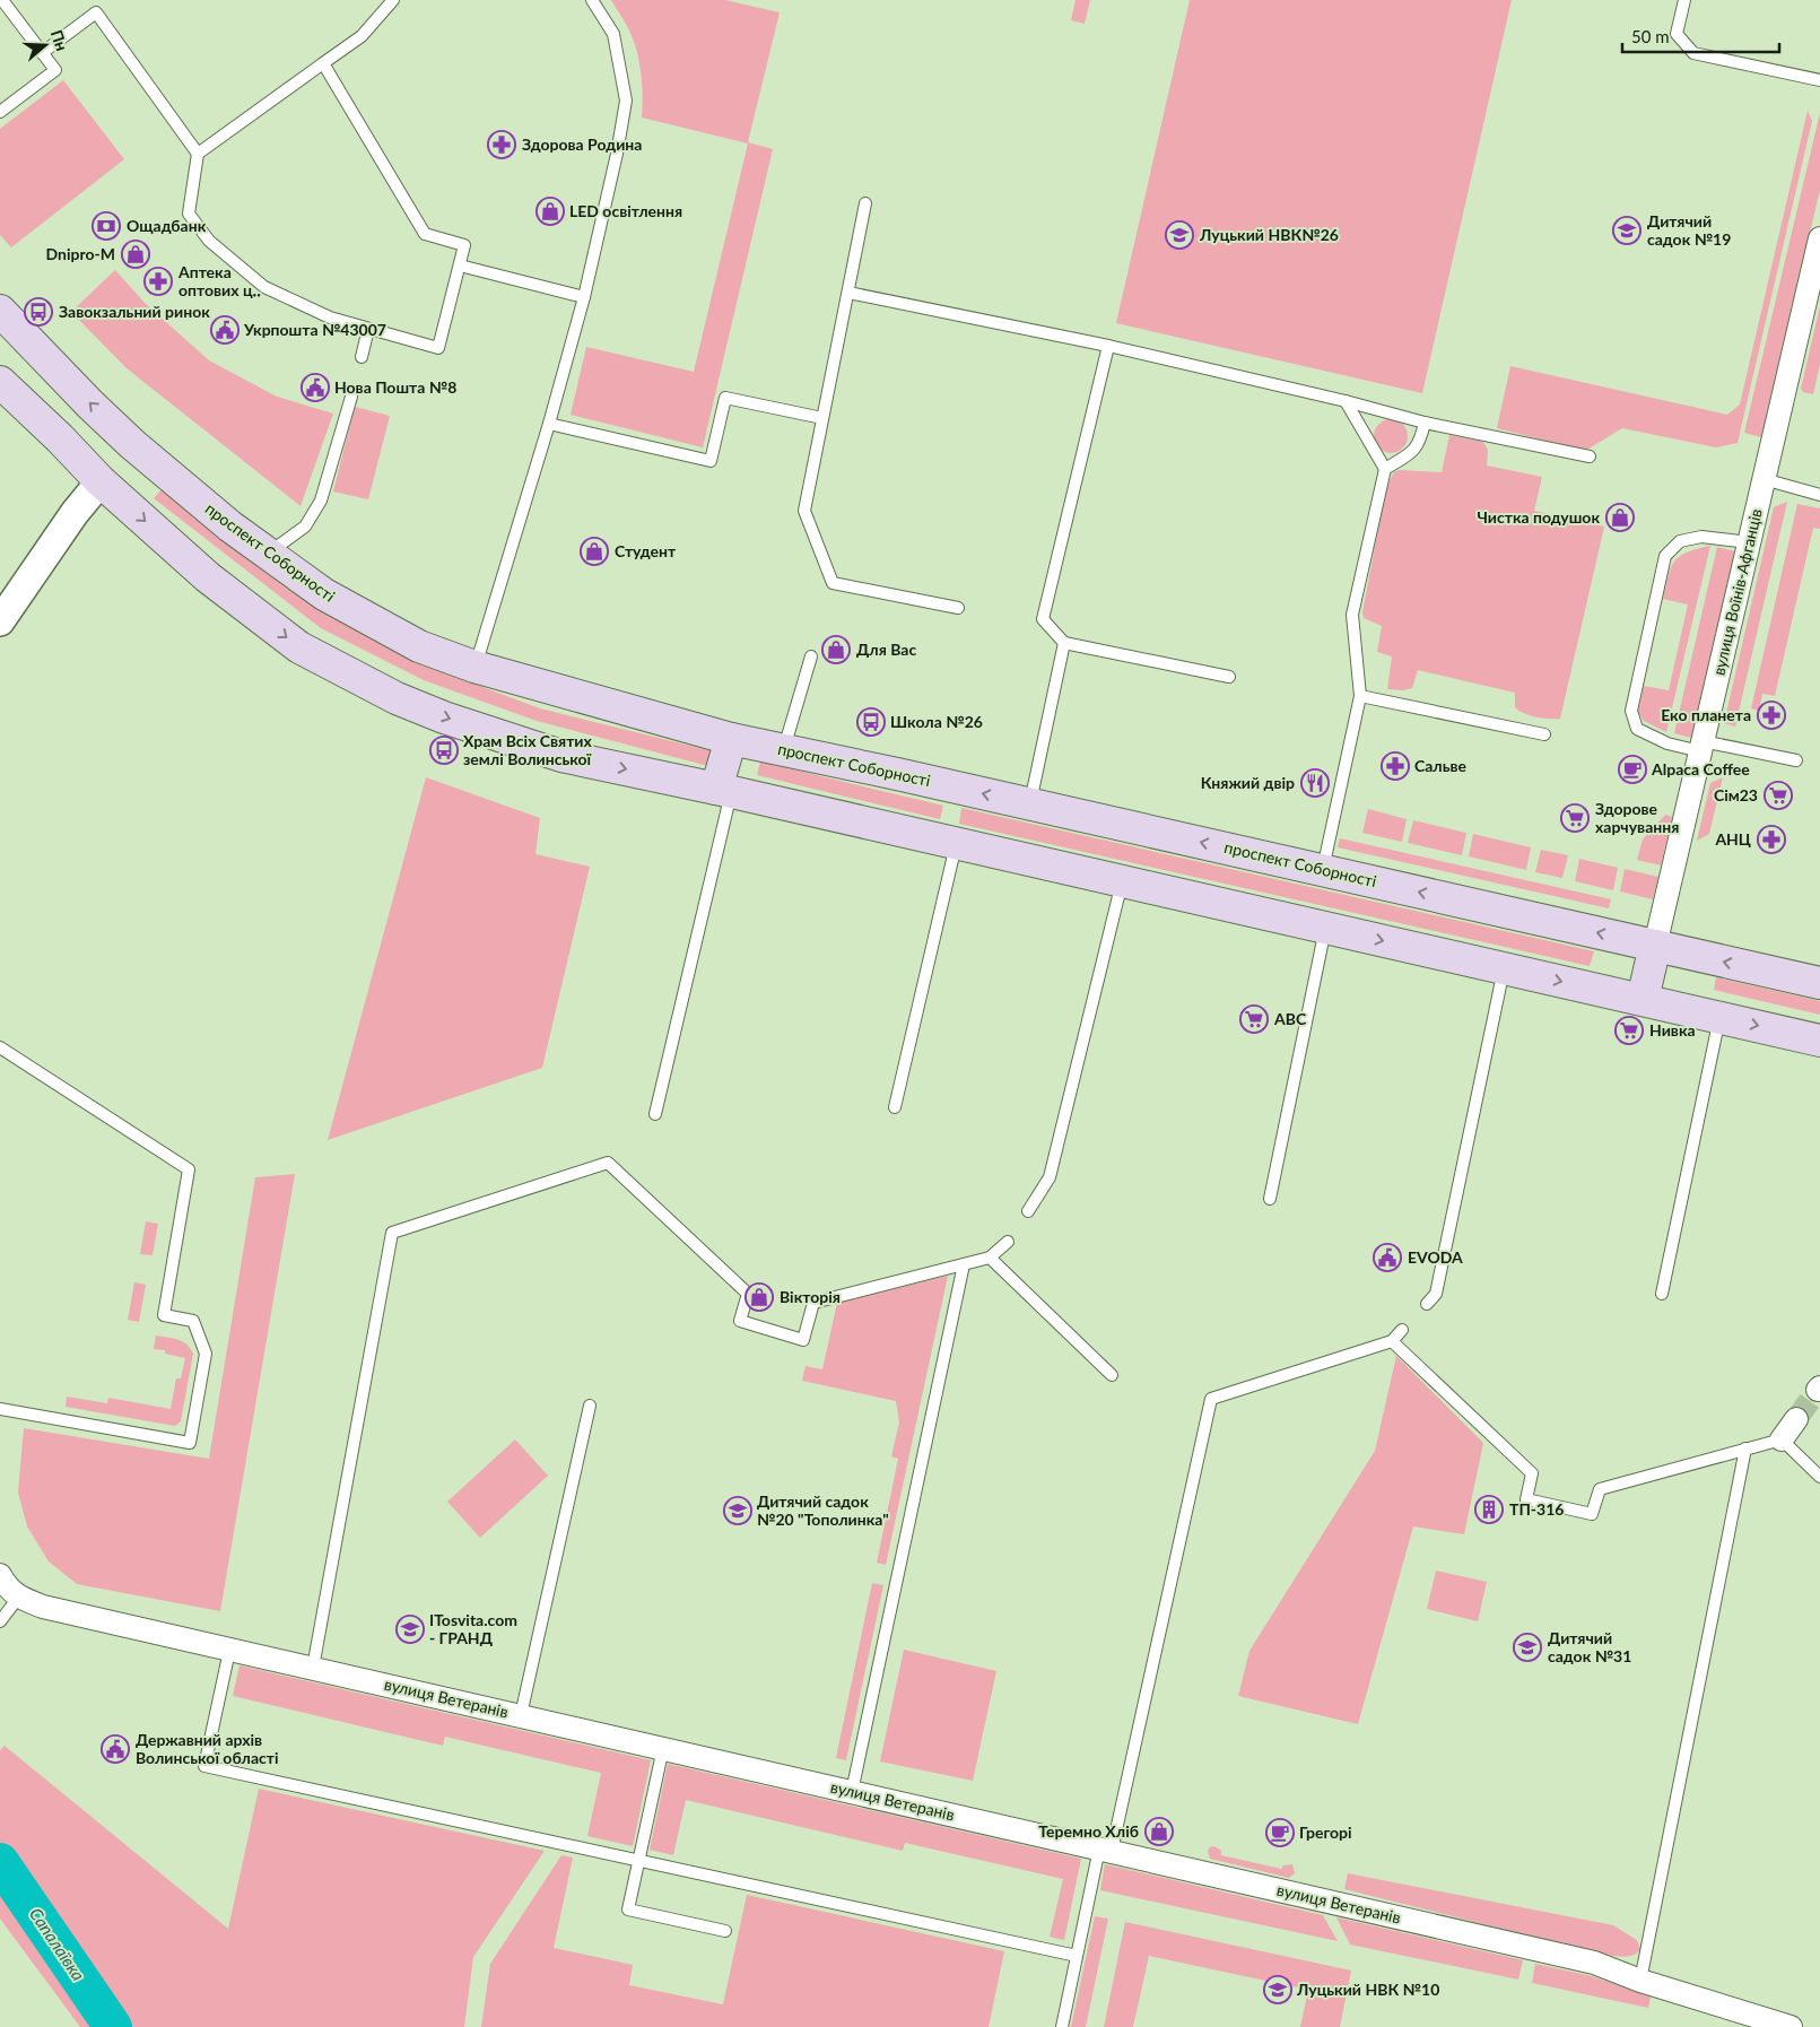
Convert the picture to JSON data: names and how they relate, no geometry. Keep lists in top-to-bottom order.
{
  "streets": {
    "main road": ["проспект Соборності"],
    "street": ["вулиця Воїнів-Афганців", "вулиця Ветеранів"]
  },
  "crossings": [
    ["проспект Соборності", "вулиця Воїнів-Афганців"]
  ],
  "water": ["Сапалаївка"],
  "places": {
    "pharmacy": [
      "Здорова Родина",
      "Аптека оптових ц‥",
      "Еко планета",
      "Сальве",
      "АНЦ"
    ],
    "shop": [
      "LED освітлення",
      "Dnipro-M",
      "Чистка подушок",
      "Студент",
      "Для Вас",
      "Вікторія",
      "Теремно Хліб"
    ],
    "bank": ["Ощадбанк"],
    "school or university": [
      "Дитячий садок №19",
      "Луцький НВК№26",
      "Дитячий садок №20 \"Тополинка\"",
      "ITosvita.com - ГРАНД",
      "Дитячий садок №31",
      "Луцький НВК №10"
    ],
    "bus stop": ["Завокзальний ринок", "Школа №26", "Храм Всіх Святих землі Волинської"],
    "public building": [
      "Укрпошта №43007",
      "Нова Пошта №8",
      "EVODA",
      "Державний архів Волинської області"
    ],
    "cafe": ["Alpaca Coffee", "Грегорі"],
    "restaurant": ["Княжий двір"],
    "supermarket": [
      "Сім23",
      "Здорове харчування",
      "АВС",
      "Нивка"
    ],
    "building": ["ТП-316"]
  },
  "scale_bar": "50 m",
  "north": "right"
}
